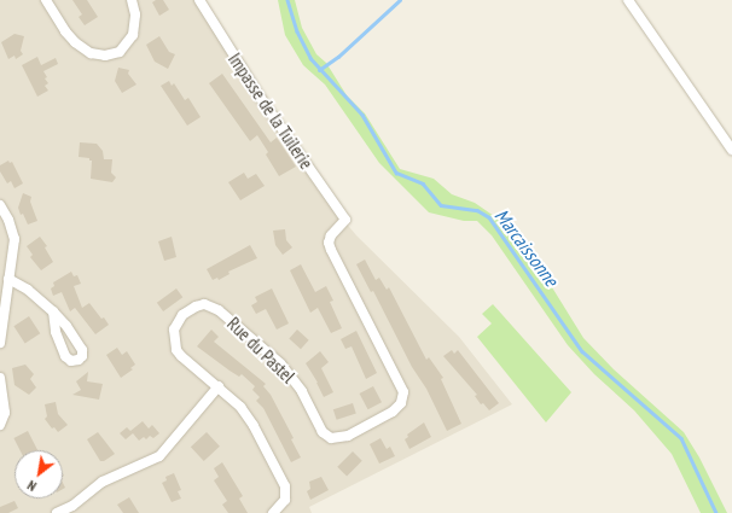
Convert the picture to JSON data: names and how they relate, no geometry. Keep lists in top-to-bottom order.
{
  "streets": {
    "street": ["Impasse de la Tuilerie", "Rue du Pastel"]
  },
  "crossings": [
    ["Impasse de la Tuilerie", "Rue du Pastel"]
  ],
  "water": ["Marcaissonne"],
  "north": "bottom left"
}
